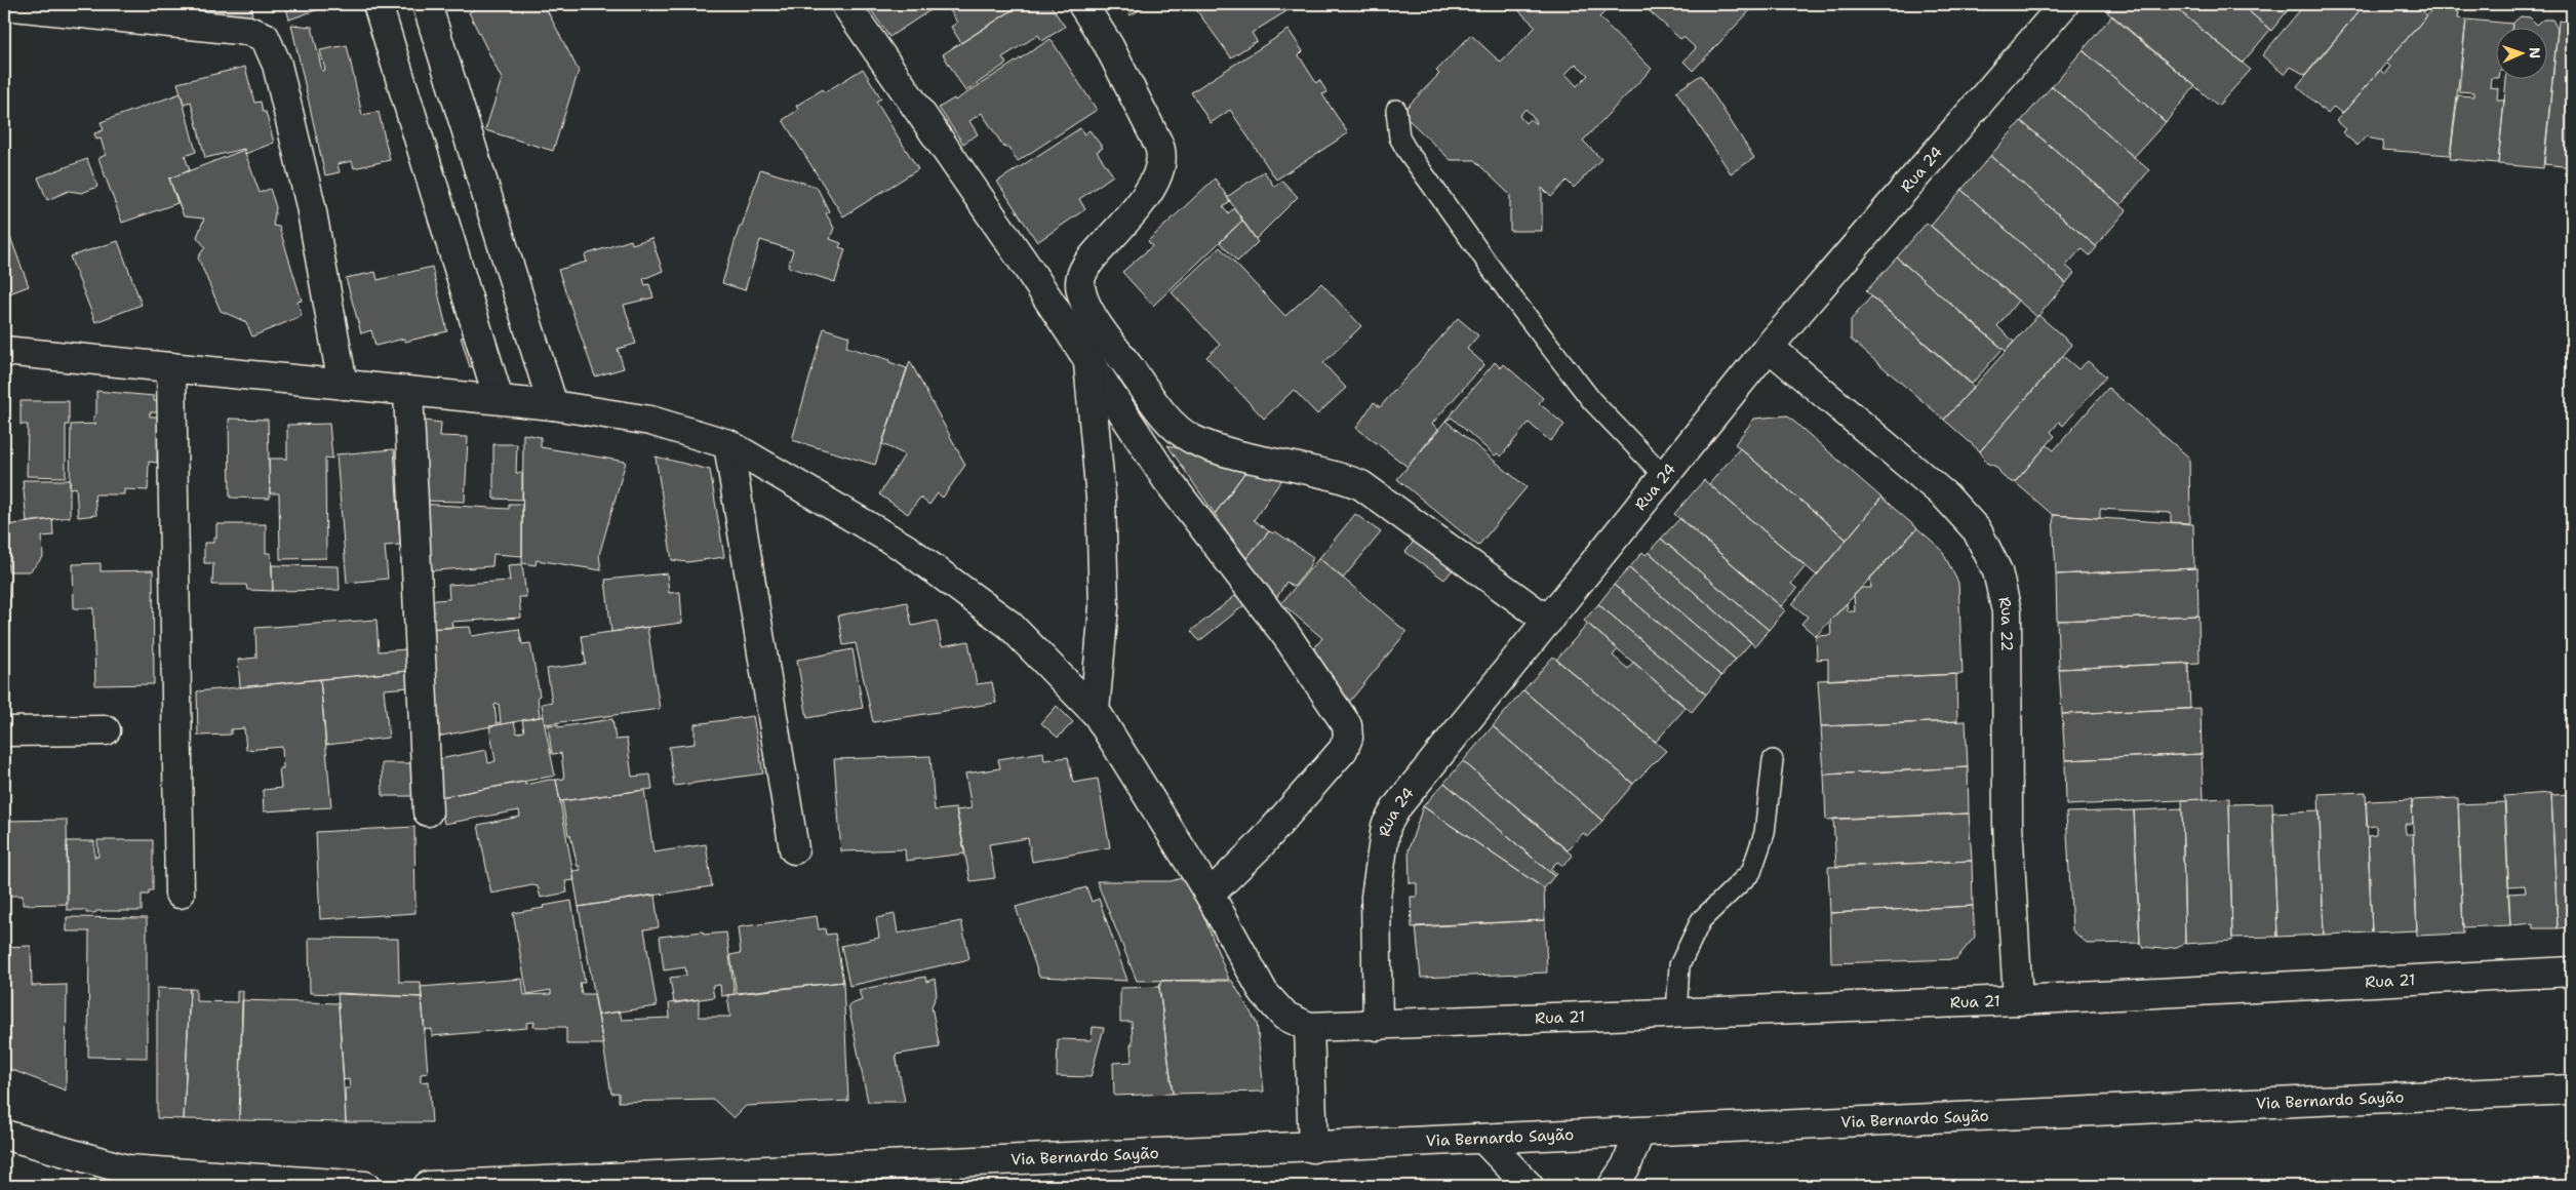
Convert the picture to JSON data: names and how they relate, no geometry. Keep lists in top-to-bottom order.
{
  "streets": {
    "street": [
      "Rua 24",
      "Rua 22",
      "Rua 21",
      "Via Bernardo Sayão"
    ]
  },
  "crossings": [
    ["Rua 24", "Rua 22"],
    ["Rua 24", "Rua 21"],
    ["Rua 22", "Rua 21"]
  ],
  "north": "right"
}
